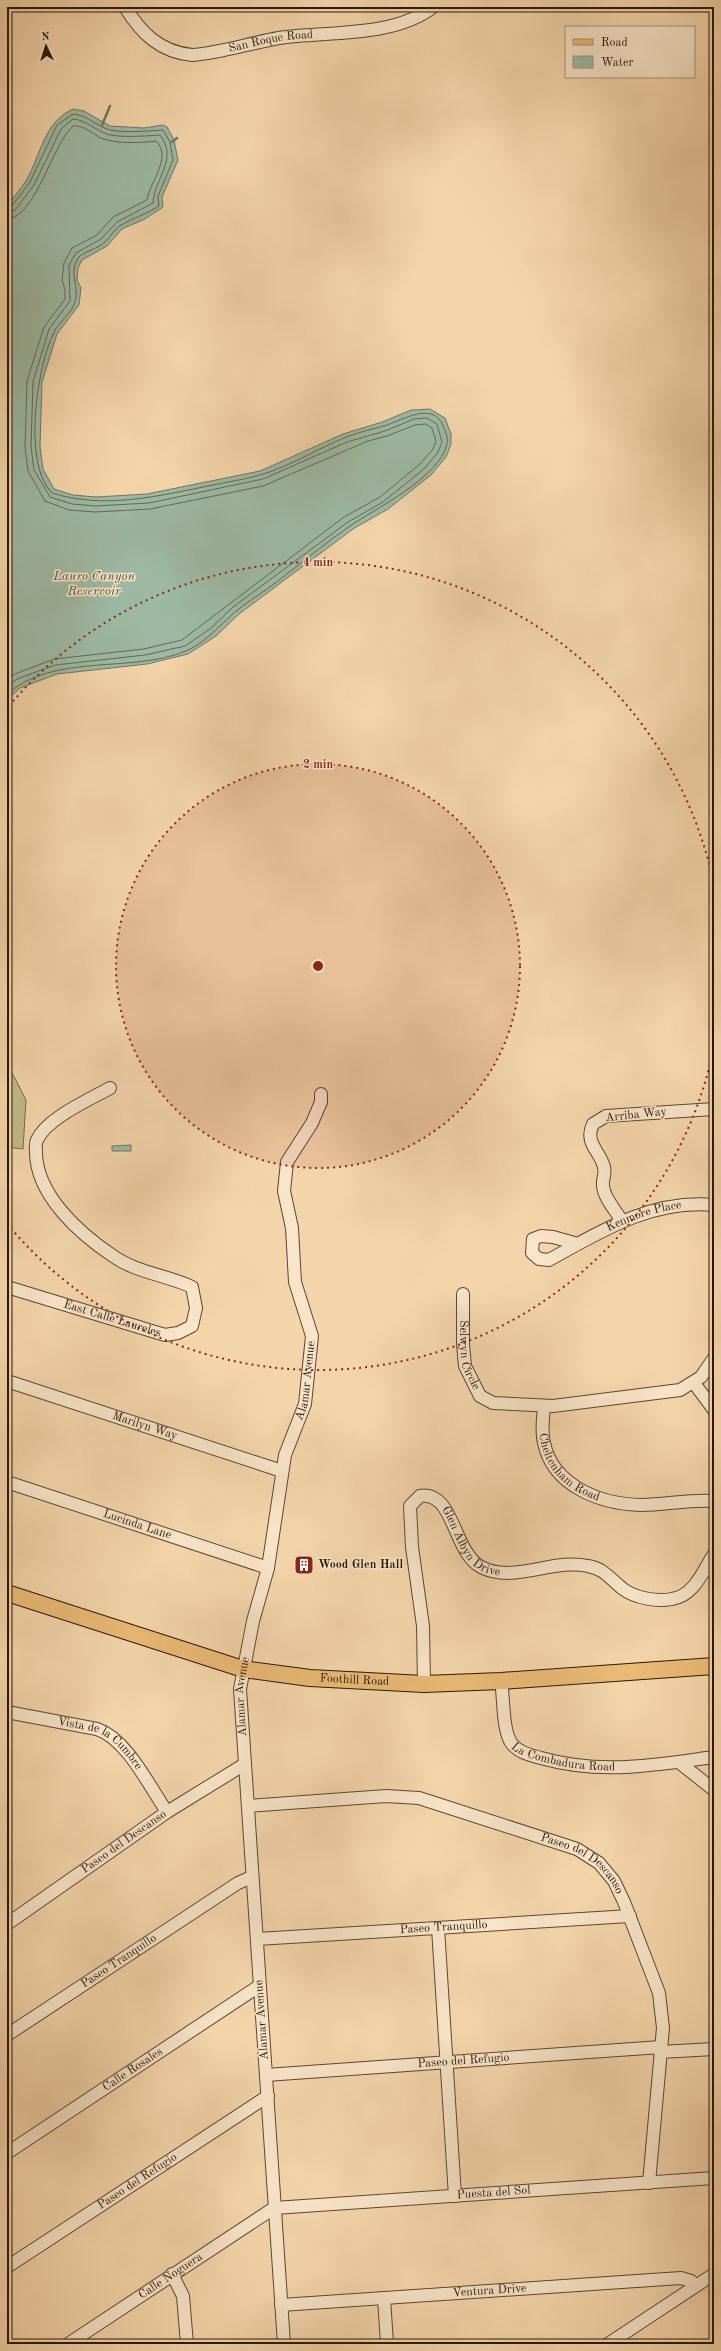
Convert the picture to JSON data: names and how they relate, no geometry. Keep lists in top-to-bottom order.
{
  "streets": {
    "main road": ["Foothill Road"],
    "street": [
      "San Roque Road",
      "Arriba Way",
      "Kenmore Place",
      "East Calle Laureles",
      "Selwyn Circle",
      "Alamar Avenue",
      "Marilyn Way",
      "Cheltenham Road",
      "Lucinda Lane",
      "Glen Albyn Drive",
      "Vista de la Cumbre",
      "La Combadura Road",
      "Paseo del Descanso",
      "Paseo Tranquillo",
      "Paseo del Refugio",
      "Calle Rosales",
      "Puesta del Sol",
      "Calle Noguera",
      "Ventura Drive"
    ]
  },
  "crossings": [
    ["Arriba Way", "Kenmore Place"],
    ["Selwyn Circle", "Cheltenham Road"],
    ["Alamar Avenue", "Marilyn Way"],
    ["Alamar Avenue", "Lucinda Lane"],
    ["Alamar Avenue", "Foothill Road"],
    ["Alamar Avenue", "Paseo del Descanso"],
    ["Alamar Avenue", "Paseo Tranquillo"],
    ["Alamar Avenue", "Paseo del Refugio"],
    ["Alamar Avenue", "Calle Rosales"],
    ["Alamar Avenue", "Puesta del Sol"],
    ["Alamar Avenue", "Calle Noguera"],
    ["Alamar Avenue", "Ventura Drive"],
    ["Glen Albyn Drive", "Foothill Road"],
    ["Foothill Road", "La Combadura Road"],
    ["Vista de la Cumbre", "Paseo del Descanso"],
    ["Paseo del Descanso", "Paseo Tranquillo"],
    ["Paseo del Descanso", "Paseo del Refugio"],
    ["Paseo del Descanso", "Puesta del Sol"],
    ["Puesta del Sol", "Calle Noguera"]
  ],
  "water": ["Lauro Canyon Reservoir"],
  "places": {
    "building": ["Wood Glen Hall"]
  },
  "legend": ["Road", "Water"],
  "north": "top",
  "rings": ["4 min", "2 min"]
}
